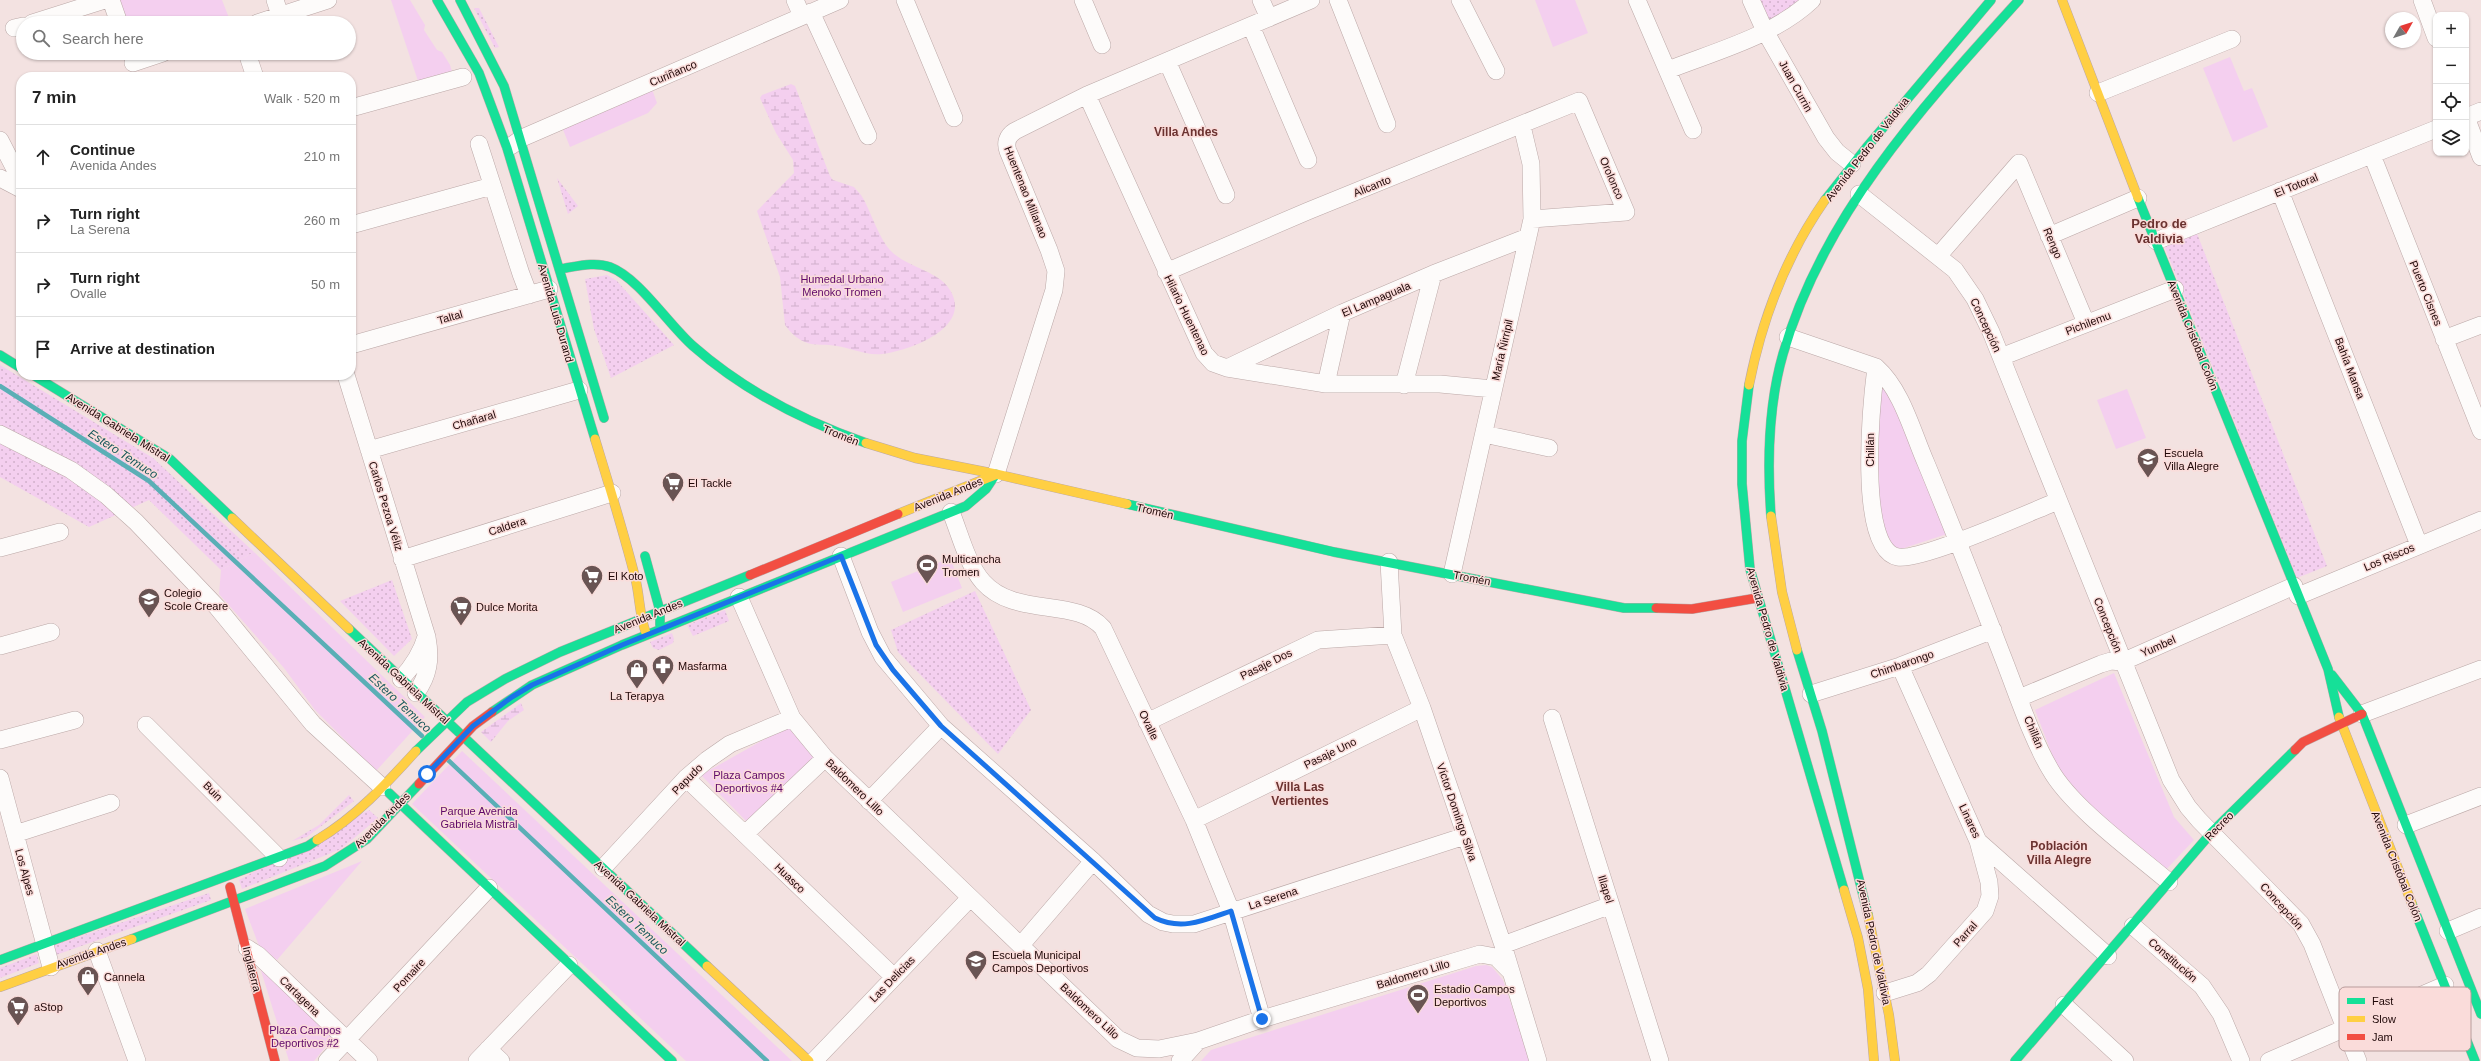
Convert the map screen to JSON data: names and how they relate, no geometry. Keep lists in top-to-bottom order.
{
  "streets": {
    "street": [
      "Curiñanco",
      "Juan Currin",
      "Avenida Pedro de Valdivia",
      "Orolonco",
      "El Totoral",
      "Alicanto",
      "Huentenao Millanao",
      "Rengo",
      "Puerto Cisnes",
      "El Lampaguala",
      "Avenida Luis Durand",
      "Hilario Huentenao",
      "Taltal",
      "Pichilemu",
      "Concepción",
      "Avenida Cristóbal Colón",
      "María Ñirripil",
      "Bahía Mansa",
      "Chañaral",
      "Avenida Gabriela Mistral",
      "Tromén",
      "Chillán",
      "Avenida Andes",
      "Carlos Pezoa Véliz",
      "Caldera",
      "Los Riscos",
      "Yumbel",
      "Pasaje Dos",
      "Chimbarongo",
      "Ovalle",
      "Pasaje Uno",
      "Papudo",
      "Baldomero Lillo",
      "Buin",
      "Víctor Domingo Silva",
      "Linares",
      "Recreo",
      "Los Alpes",
      "Huasco",
      "Illapel",
      "La Serena",
      "Parral",
      "Constitución",
      "Inglaterra",
      "Pomaire",
      "Las Delicias",
      "Cartagena"
    ]
  },
  "crossings": [
    ["Curiñanco", "Avenida Luis Durand"],
    ["Juan Currin", "Avenida Pedro de Valdivia"],
    ["Avenida Pedro de Valdivia", "Concepción"],
    ["Avenida Pedro de Valdivia", "Tromén"],
    ["Avenida Pedro de Valdivia", "Chillán"],
    ["Avenida Pedro de Valdivia", "Chimbarongo"],
    ["Avenida Pedro de Valdivia", "Parral"],
    ["Orolonco", "Alicanto"],
    ["Orolonco", "María Ñirripil"],
    ["El Totoral", "Puerto Cisnes"],
    ["El Totoral", "Avenida Cristóbal Colón"],
    ["El Totoral", "Bahía Mansa"],
    ["Alicanto", "Hilario Huentenao"],
    ["Alicanto", "María Ñirripil"],
    ["Huentenao Millanao", "Hilario Huentenao"],
    ["Huentenao Millanao", "Tromén"],
    ["Huentenao Millanao", "Avenida Andes"],
    ["Rengo", "Pichilemu"],
    ["Rengo", "Concepción"],
    ["El Lampaguala", "Hilario Huentenao"],
    ["El Lampaguala", "María Ñirripil"],
    ["Avenida Luis Durand", "Taltal"],
    ["Avenida Luis Durand", "Chañaral"],
    ["Avenida Luis Durand", "Tromén"],
    ["Avenida Luis Durand", "Avenida Andes"],
    ["Avenida Luis Durand", "Caldera"],
    ["Hilario Huentenao", "María Ñirripil"],
    ["Pichilemu", "Concepción"],
    ["Pichilemu", "Avenida Cristóbal Colón"],
    ["Concepción", "Yumbel"],
    ["Concepción", "Recreo"],
    ["Avenida Cristóbal Colón", "Los Riscos"],
    ["Avenida Cristóbal Colón", "Yumbel"],
    ["Avenida Cristóbal Colón", "Recreo"],
    ["María Ñirripil", "Tromén"],
    ["Bahía Mansa", "Los Riscos"],
    ["Chañaral", "Carlos Pezoa Véliz"],
    ["Avenida Gabriela Mistral", "Avenida Andes"],
    ["Avenida Gabriela Mistral", "Carlos Pezoa Véliz"],
    ["Avenida Gabriela Mistral", "Papudo"],
    ["Tromén", "Avenida Andes"],
    ["Tromén", "Víctor Domingo Silva"],
    ["Chillán", "Yumbel"],
    ["Chillán", "Chimbarongo"],
    ["Chillán", "Recreo"],
    ["Avenida Andes", "Ovalle"],
    ["Avenida Andes", "Baldomero Lillo"],
    ["Avenida Andes", "Buin"],
    ["Avenida Andes", "Los Alpes"],
    ["Avenida Andes", "La Serena"],
    ["Avenida Andes", "Inglaterra"],
    ["Carlos Pezoa Véliz", "Caldera"],
    ["Los Riscos", "Yumbel"],
    ["Pasaje Dos", "Ovalle"],
    ["Pasaje Dos", "Víctor Domingo Silva"],
    ["Chimbarongo", "Linares"],
    ["Ovalle", "Pasaje Uno"],
    ["Ovalle", "Baldomero Lillo"],
    ["Ovalle", "La Serena"],
    ["Pasaje Uno", "Víctor Domingo Silva"],
    ["Papudo", "Baldomero Lillo"],
    ["Papudo", "Huasco"],
    ["Baldomero Lillo", "Víctor Domingo Silva"],
    ["Baldomero Lillo", "Las Delicias"],
    ["Víctor Domingo Silva", "La Serena"],
    ["Linares", "Recreo"],
    ["Linares", "Parral"],
    ["Recreo", "Constitución"],
    ["Huasco", "Las Delicias"],
    ["Inglaterra", "Cartagena"],
    ["Pomaire", "Cartagena"]
  ],
  "districts": [
    "Villa Andes",
    "Pedro de Valdivia",
    "Villa Las Vertientes",
    "Población Villa Alegre"
  ],
  "water": ["Estero Temuco"],
  "parks": [
    "Humedal Urbano Menoko Tromen",
    "Plaza Campos Deportivos #4",
    "Parque Avenida Gabriela Mistral",
    "Plaza Campos Deportivos #2"
  ],
  "places": {
    "school or university": ["Escuela Villa Alegre", "Colegio Scole Creare", "Escuela Municipal Campos Deportivos"],
    "supermarket": [
      "El Tackle",
      "El Koto",
      "Dulce Morita",
      "aStop"
    ],
    "sports": ["Multicancha Tromen", "Estadio Campos Deportivos"],
    "pharmacy": ["Masfarma"],
    "shop": ["La Terapya", "Cannela"]
  },
  "legend": ["Fast", "Slow", "Jam"],
  "north": "top right",
  "page": {
    "map_buttons": ["+", "−"],
    "search": "Search here",
    "heading": ["7 min", "Walk · 520 m"],
    "list": [
      ["Continue", "Avenida Andes", "210 m"],
      ["Turn right", "La Serena", "260 m"],
      ["Turn right", "Ovalle", "50 m"],
      "Arrive at destination"
    ]
  }
}
